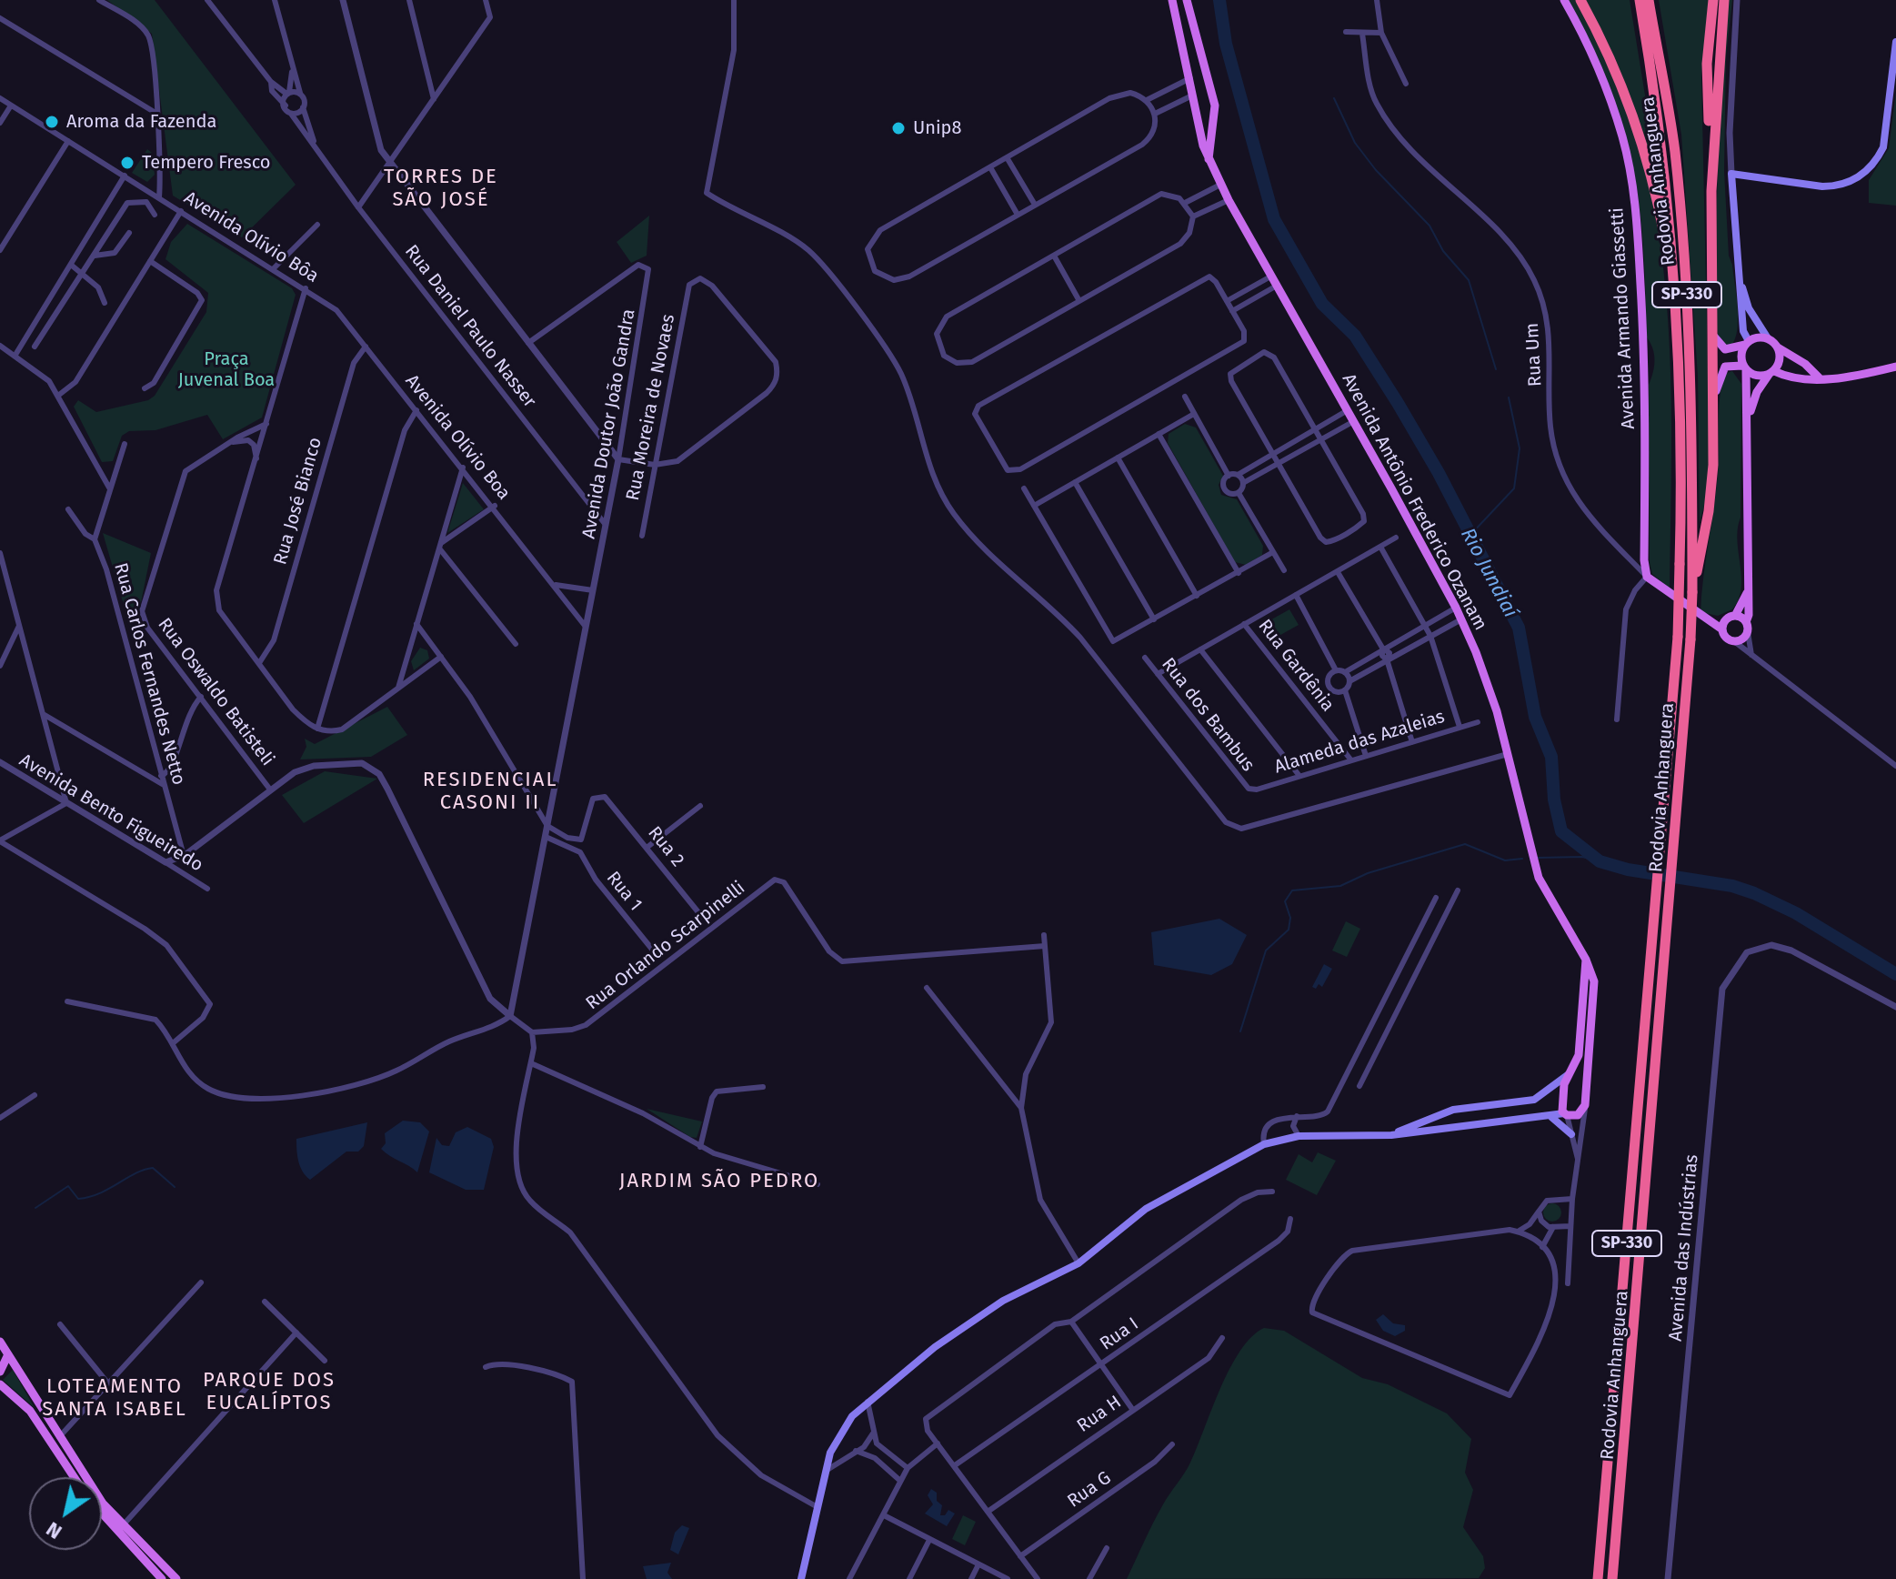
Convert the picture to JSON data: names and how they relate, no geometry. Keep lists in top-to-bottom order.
{
  "streets": {
    "highway": ["Rodovia Anhanguera", "SP-330"],
    "main road": ["Avenida Armando Giassetti", "Avenida Antônio Frederico Ozanam"],
    "street": [
      "Avenida Olívio Bôa",
      "Rua Daniel Paulo Nasser",
      "Rua Um",
      "Rua Moreira de Novaes",
      "Avenida Doutor João Gandra",
      "Avenida Olívio Boa",
      "Rua José Bianco",
      "Rua Gardênia",
      "Rua Carlos Fernandes Netto",
      "Rua Oswaldo Batisteli",
      "Rua dos Bambus",
      "Alameda das Azaleias",
      "Avenida Bento Figueiredo",
      "Rua 2",
      "Rua 1",
      "Rua Orlando Scarpinelli",
      "Avenida das Indústrias",
      "Rua I",
      "Rua H",
      "Rua G"
    ]
  },
  "crossings": [
    ["Avenida Olívio Bôa", "Avenida Olívio Boa"],
    ["Avenida Armando Giassetti", "Rua Um"],
    ["Rua Daniel Paulo Nasser", "Avenida Doutor João Gandra"],
    ["Avenida Olívio Boa", "Rua José Bianco"],
    ["Rua Gardênia", "Alameda das Azaleias"],
    ["Rua dos Bambus", "Alameda das Azaleias"]
  ],
  "districts": [
    "TORRES DE SÃO JOSÉ",
    "RESIDENCIAL CASONI II",
    "JARDIM SÃO PEDRO",
    "PARQUE DOS EUCALÍPTOS",
    "LOTEAMENTO SANTA ISABEL"
  ],
  "water": ["Rio Jundiaí"],
  "parks": ["Praça Juvenal Boa"],
  "places": ["Aroma da Fazenda", "Unip8", "Tempero Fresco"],
  "north": "bottom left"
}
